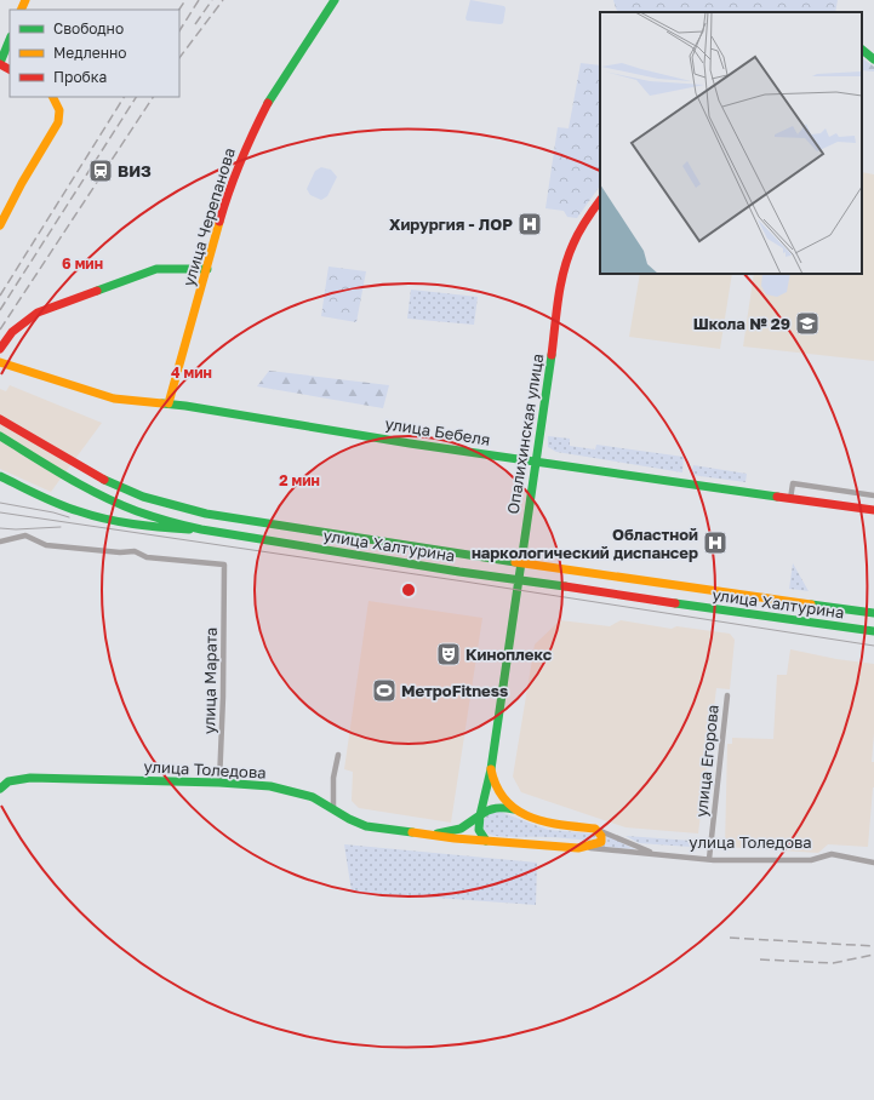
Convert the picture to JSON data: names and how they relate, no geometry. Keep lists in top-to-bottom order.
{
  "streets": {
    "main road": [
      "улица Черепанова",
      "улица Бебеля",
      "Опалихинская улица",
      "улица Халтурина",
      "улица Толедова"
    ],
    "street": ["улица Марата", "улица Егорова"]
  },
  "crossings": [
    ["улица Черепанова", "улица Бебеля"],
    ["улица Бебеля", "Опалихинская улица"],
    ["Опалихинская улица", "улица Халтурина"],
    ["улица Марата", "улица Толедова"],
    ["улица Егорова", "улица Толедова"]
  ],
  "places": {
    "station": ["ВИЗ"],
    "hospital": ["Хирургия - ЛОР", "Областной наркологический диспансер"],
    "school or university": ["Школа № 29"],
    "theatre": ["Киноплекс"],
    "sports": ["МетроFitness"]
  },
  "legend": ["Свободно", "Медленно", "Пробка"],
  "rings": ["6 мин", "4 мин", "2 мин"]
}
